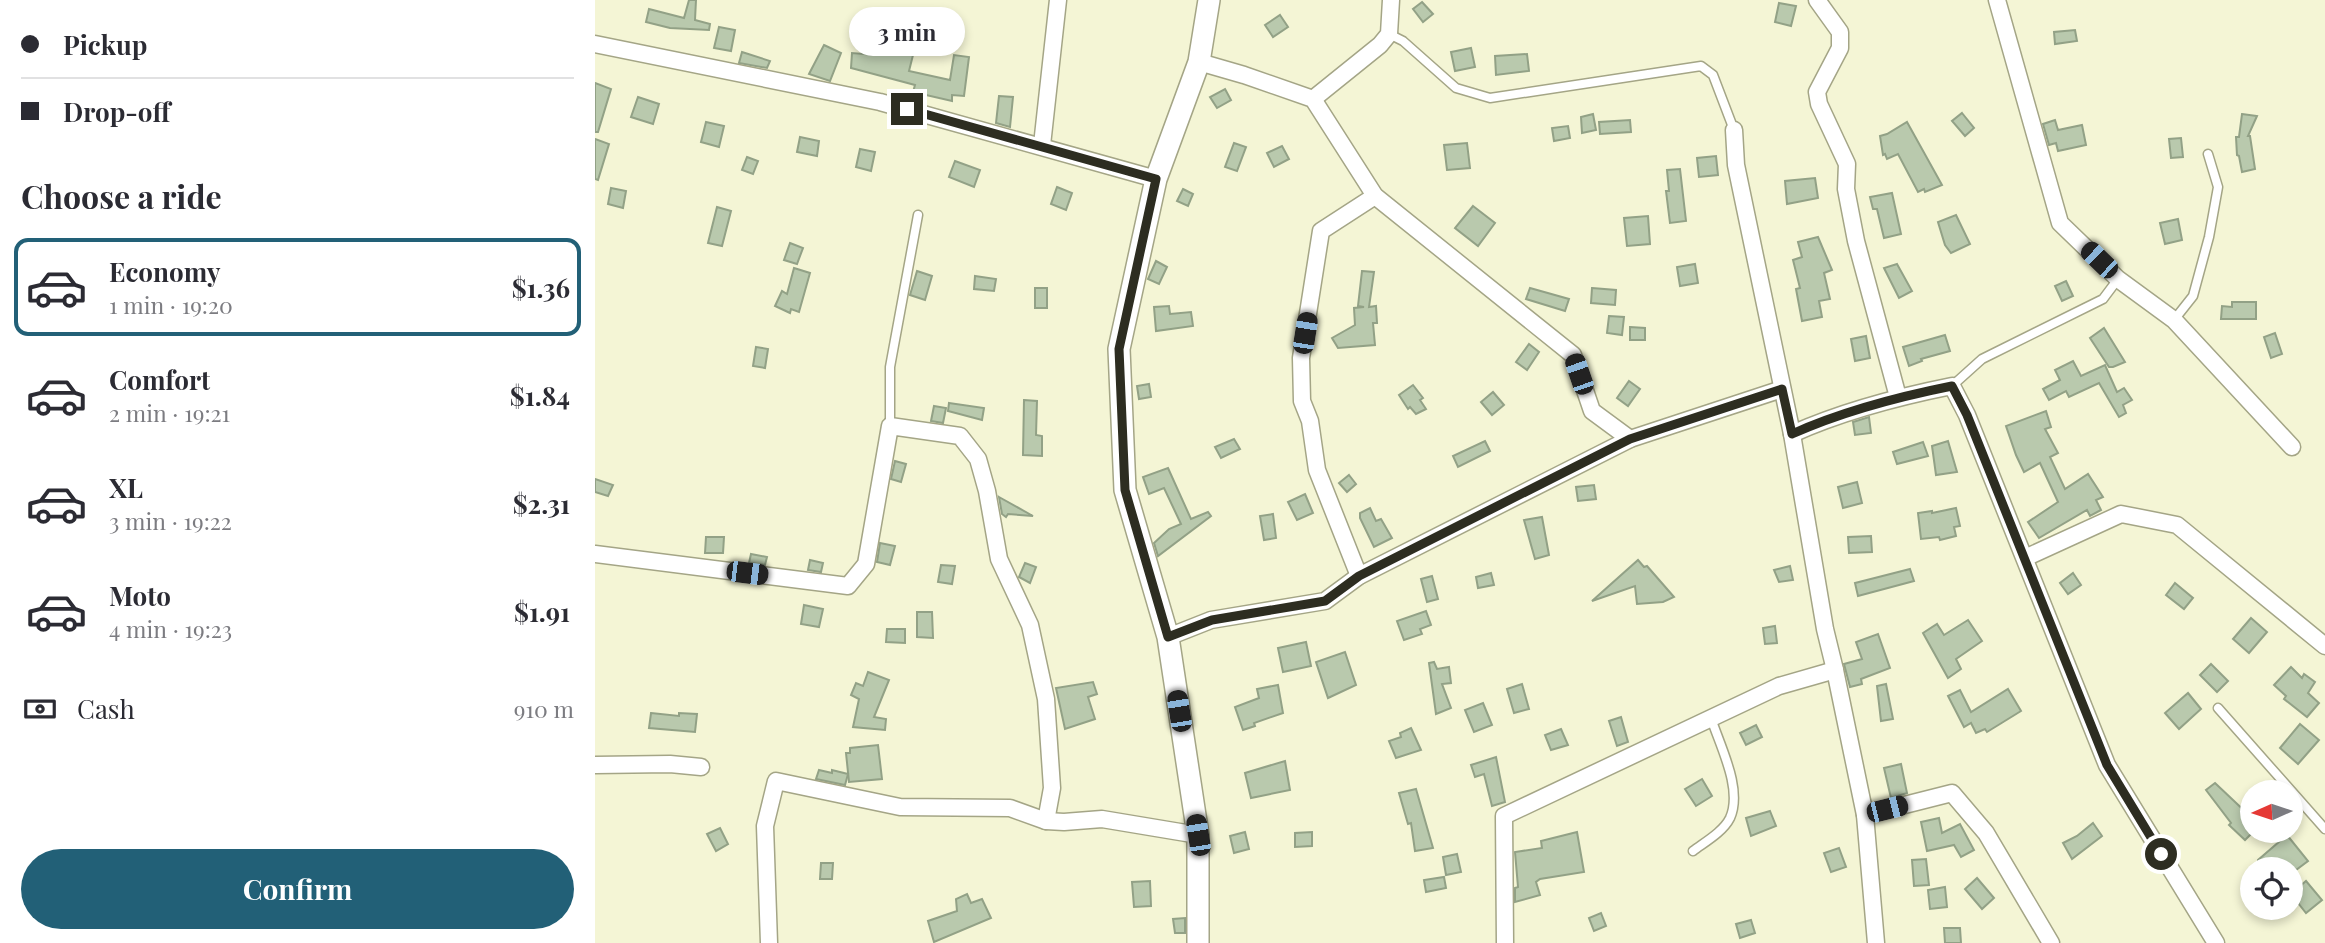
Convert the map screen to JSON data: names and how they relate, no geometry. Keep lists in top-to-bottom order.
{
  "north": "left",
  "page": {
    "banner": ["Pickup", "Drop-off"],
    "bubble": "3 min",
    "heading": "Choose a ride",
    "list": [
      {
        "name": "Economy",
        "note": "1 min · 19:20",
        "value": "$1.36"
      },
      {
        "name": "Comfort",
        "note": "2 min · 19:21",
        "value": "$1.84"
      },
      {
        "name": "XL",
        "note": "3 min · 19:22",
        "value": "$2.31"
      },
      {
        "name": "Moto",
        "note": "4 min · 19:23",
        "value": "$1.91"
      }
    ],
    "pay": ["Cash", "910 m"],
    "buttons": "Confirm"
  }
}
